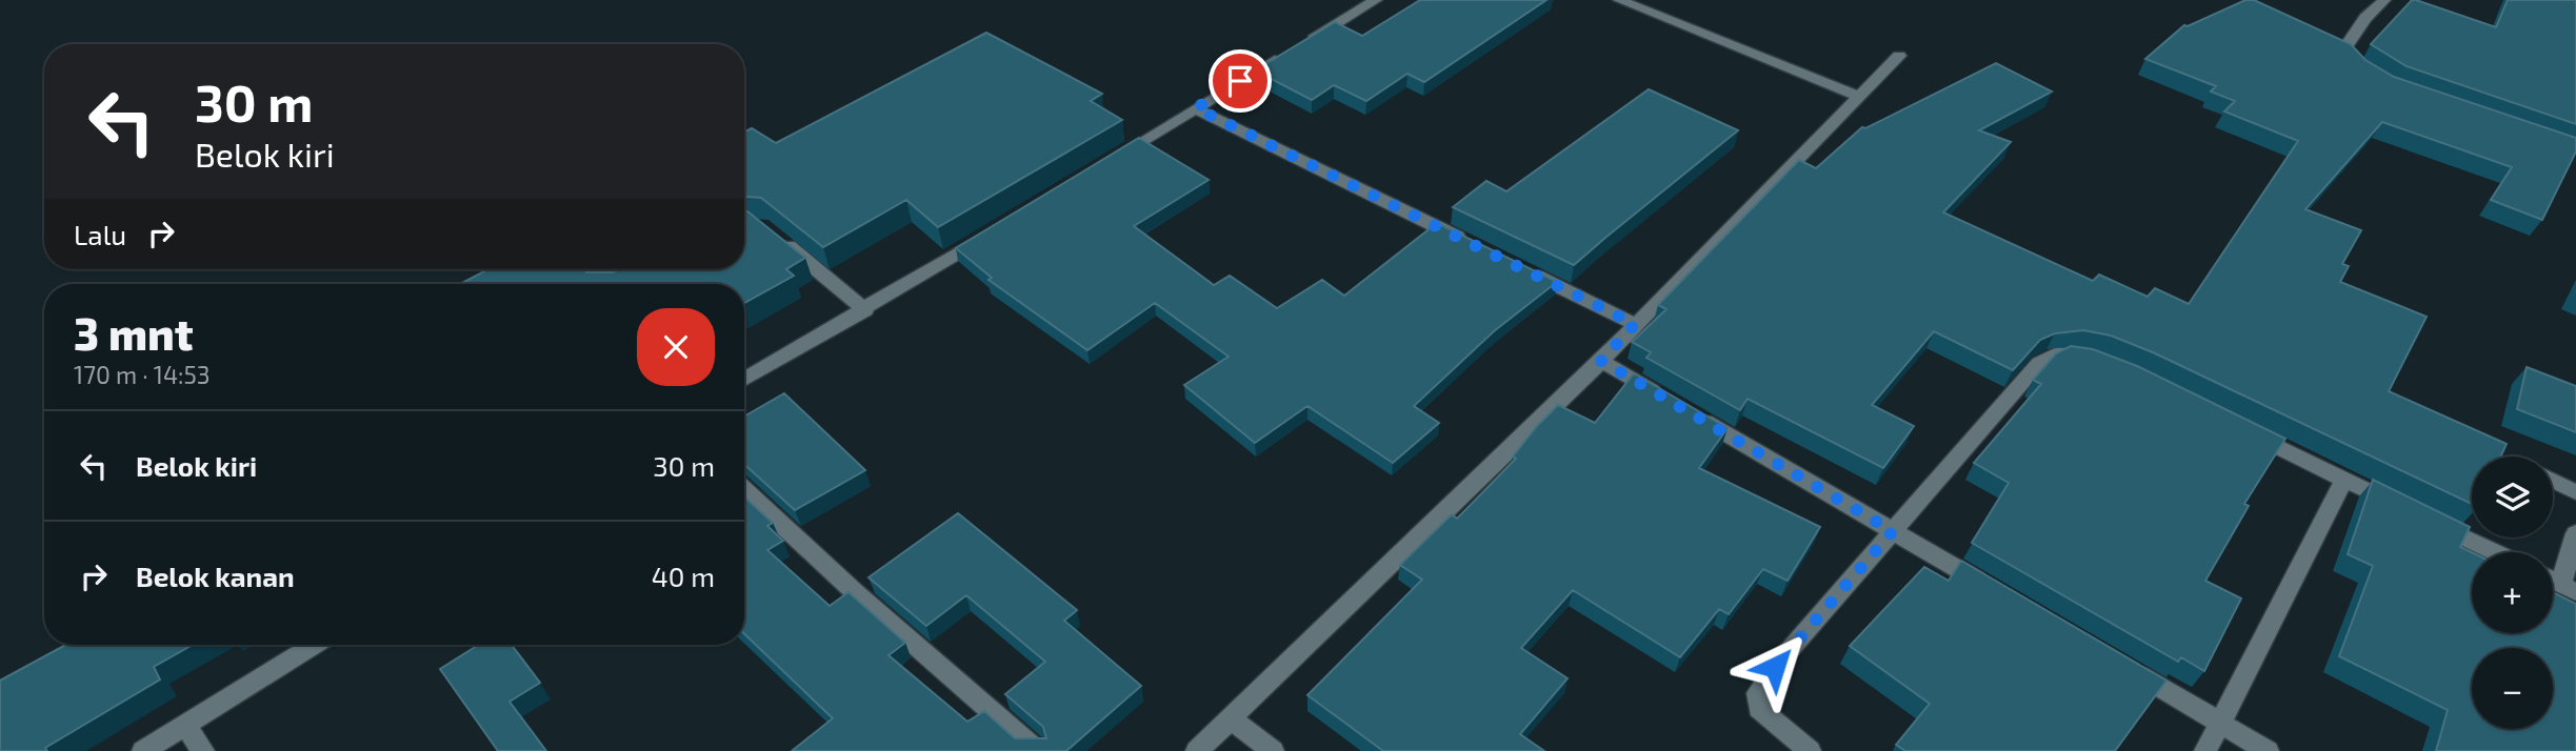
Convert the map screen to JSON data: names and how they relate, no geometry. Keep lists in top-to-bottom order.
{
  "page": {
    "turn": ["30 m", "Belok kiri"],
    "then": "Lalu",
    "heading": ["3 mnt", "170 m · 14:53"],
    "list": [
      {
        "name": "Belok kiri",
        "value": "30 m"
      },
      {
        "name": "Belok kanan",
        "value": "40 m"
      }
    ],
    "map_buttons": ["+", "−"]
  }
}
